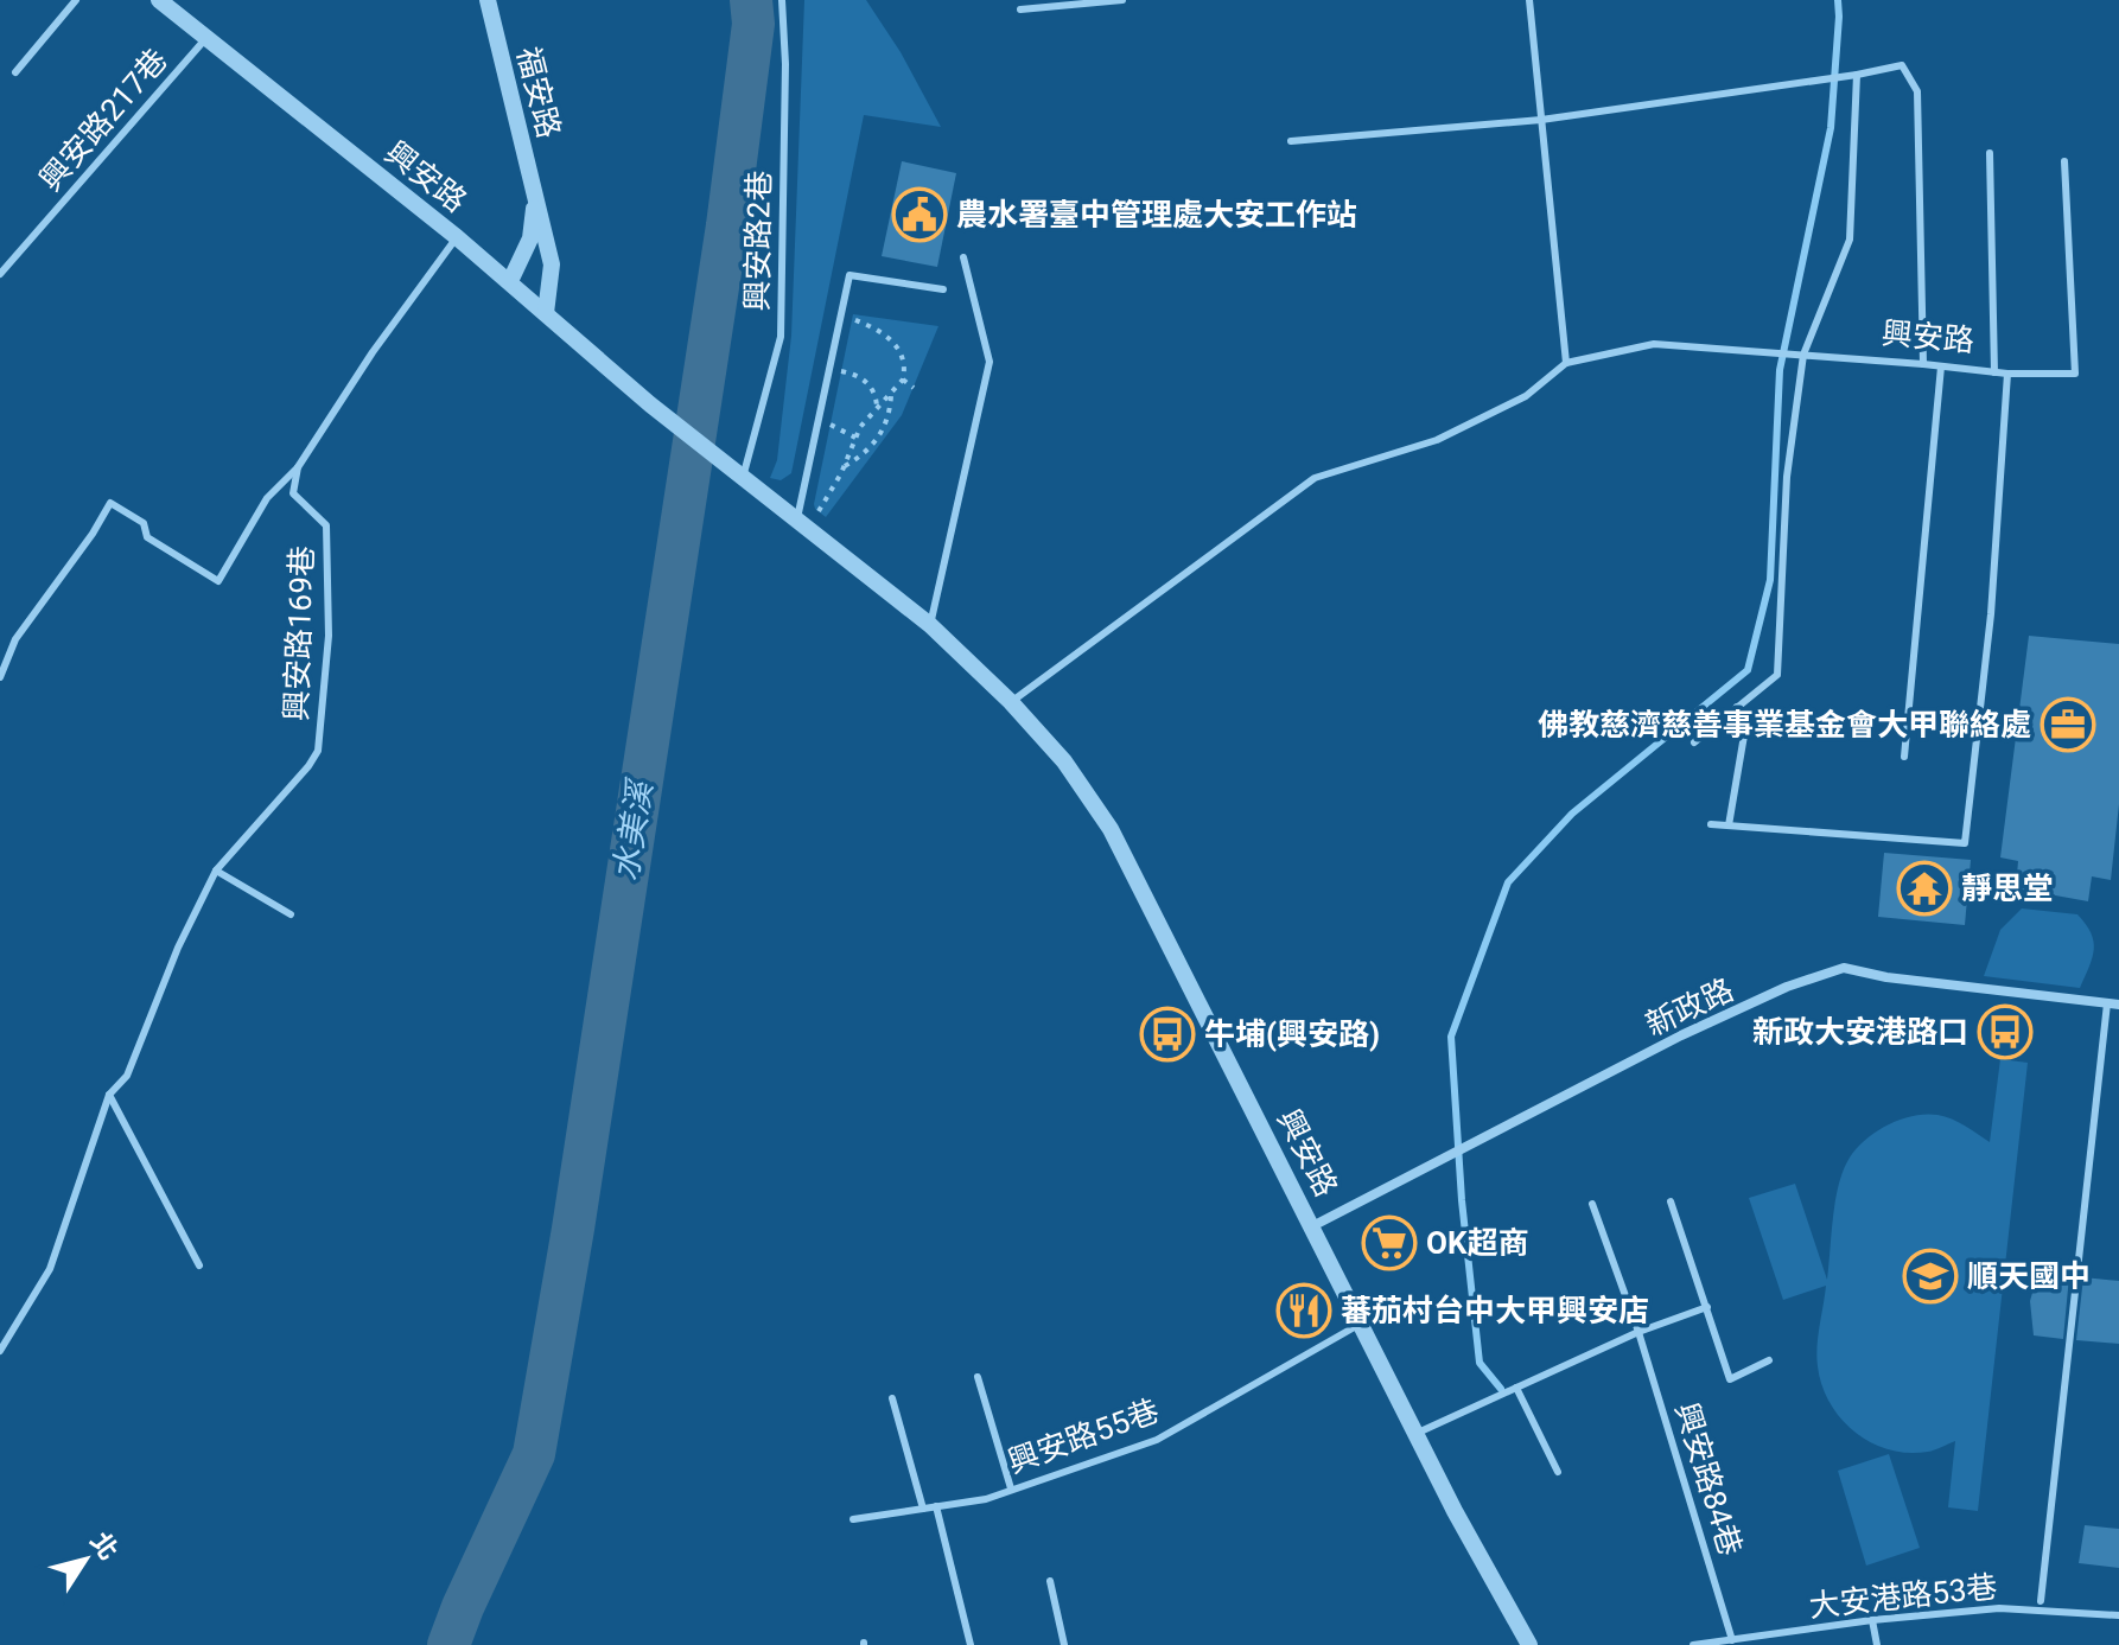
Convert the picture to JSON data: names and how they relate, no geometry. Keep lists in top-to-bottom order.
{
  "streets": {
    "street": ["福安路", "興安路", "新政路"],
    "lane": [
      "興安路217巷",
      "興安路2巷",
      "興安路169巷",
      "興安路55巷",
      "興安路84巷",
      "大安港路53巷"
    ]
  },
  "crossings": [
    ["福安路", "興安路"],
    ["興安路217巷", "興安路"],
    ["興安路", "興安路2巷"],
    ["興安路", "新政路"],
    ["興安路", "興安路55巷"],
    ["興安路84巷", "大安港路53巷"]
  ],
  "water": ["水美溪"],
  "places": {
    "public building": ["農水署臺中管理處大安工作站"],
    "office": ["佛教慈濟慈善事業基金會大甲聯絡處"],
    "temple": ["靜思堂"],
    "bus stop": ["新政大安港路口", "牛埔(興安路)"],
    "supermarket": ["OK超商"],
    "school or university": ["順天國中"],
    "restaurant": ["蕃茄村台中大甲興安店"]
  },
  "north": "top right"
}
